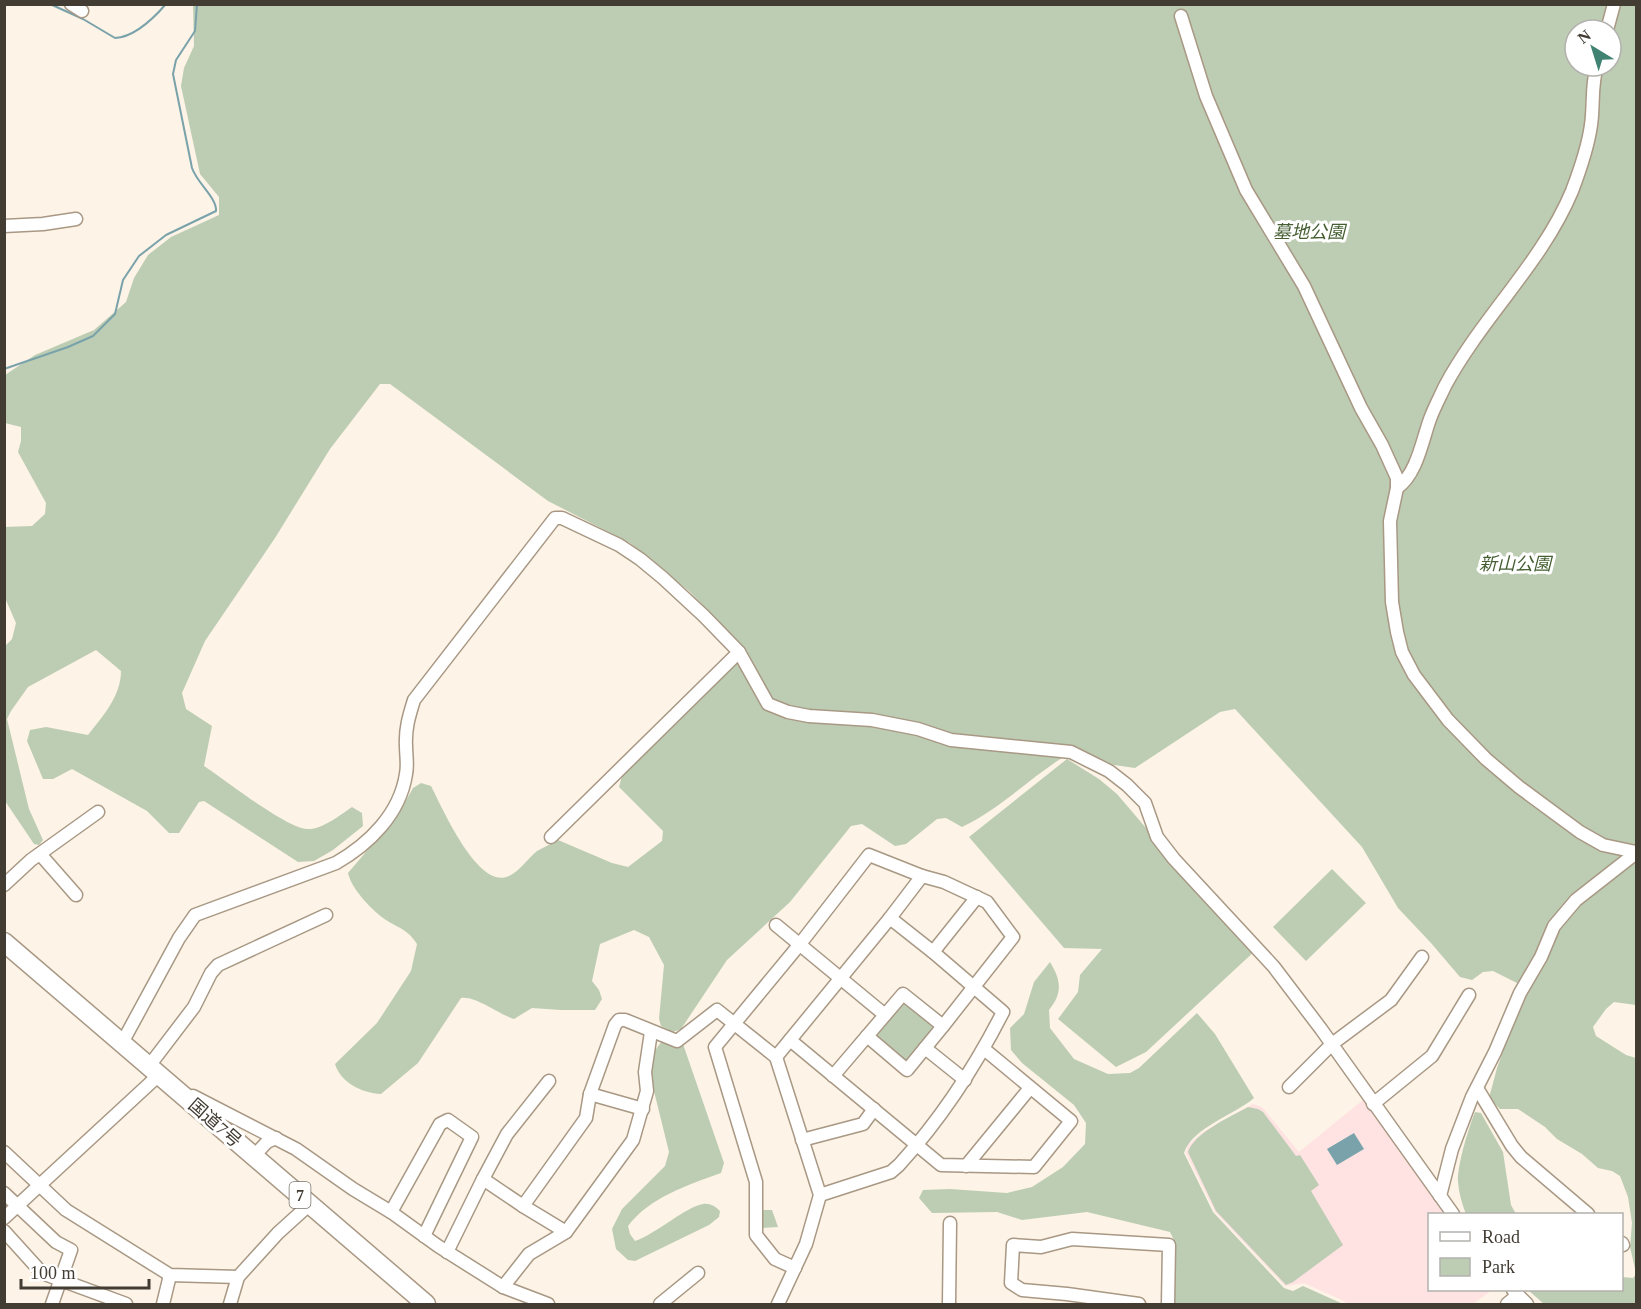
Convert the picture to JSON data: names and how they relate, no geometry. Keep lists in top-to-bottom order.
{
  "streets": {
    "highway": ["国道7号", "7"]
  },
  "parks": ["墓地公園", "新山公園"],
  "legend": ["Road", "Park"],
  "scale_bar": "100 m",
  "north": "top left"
}
